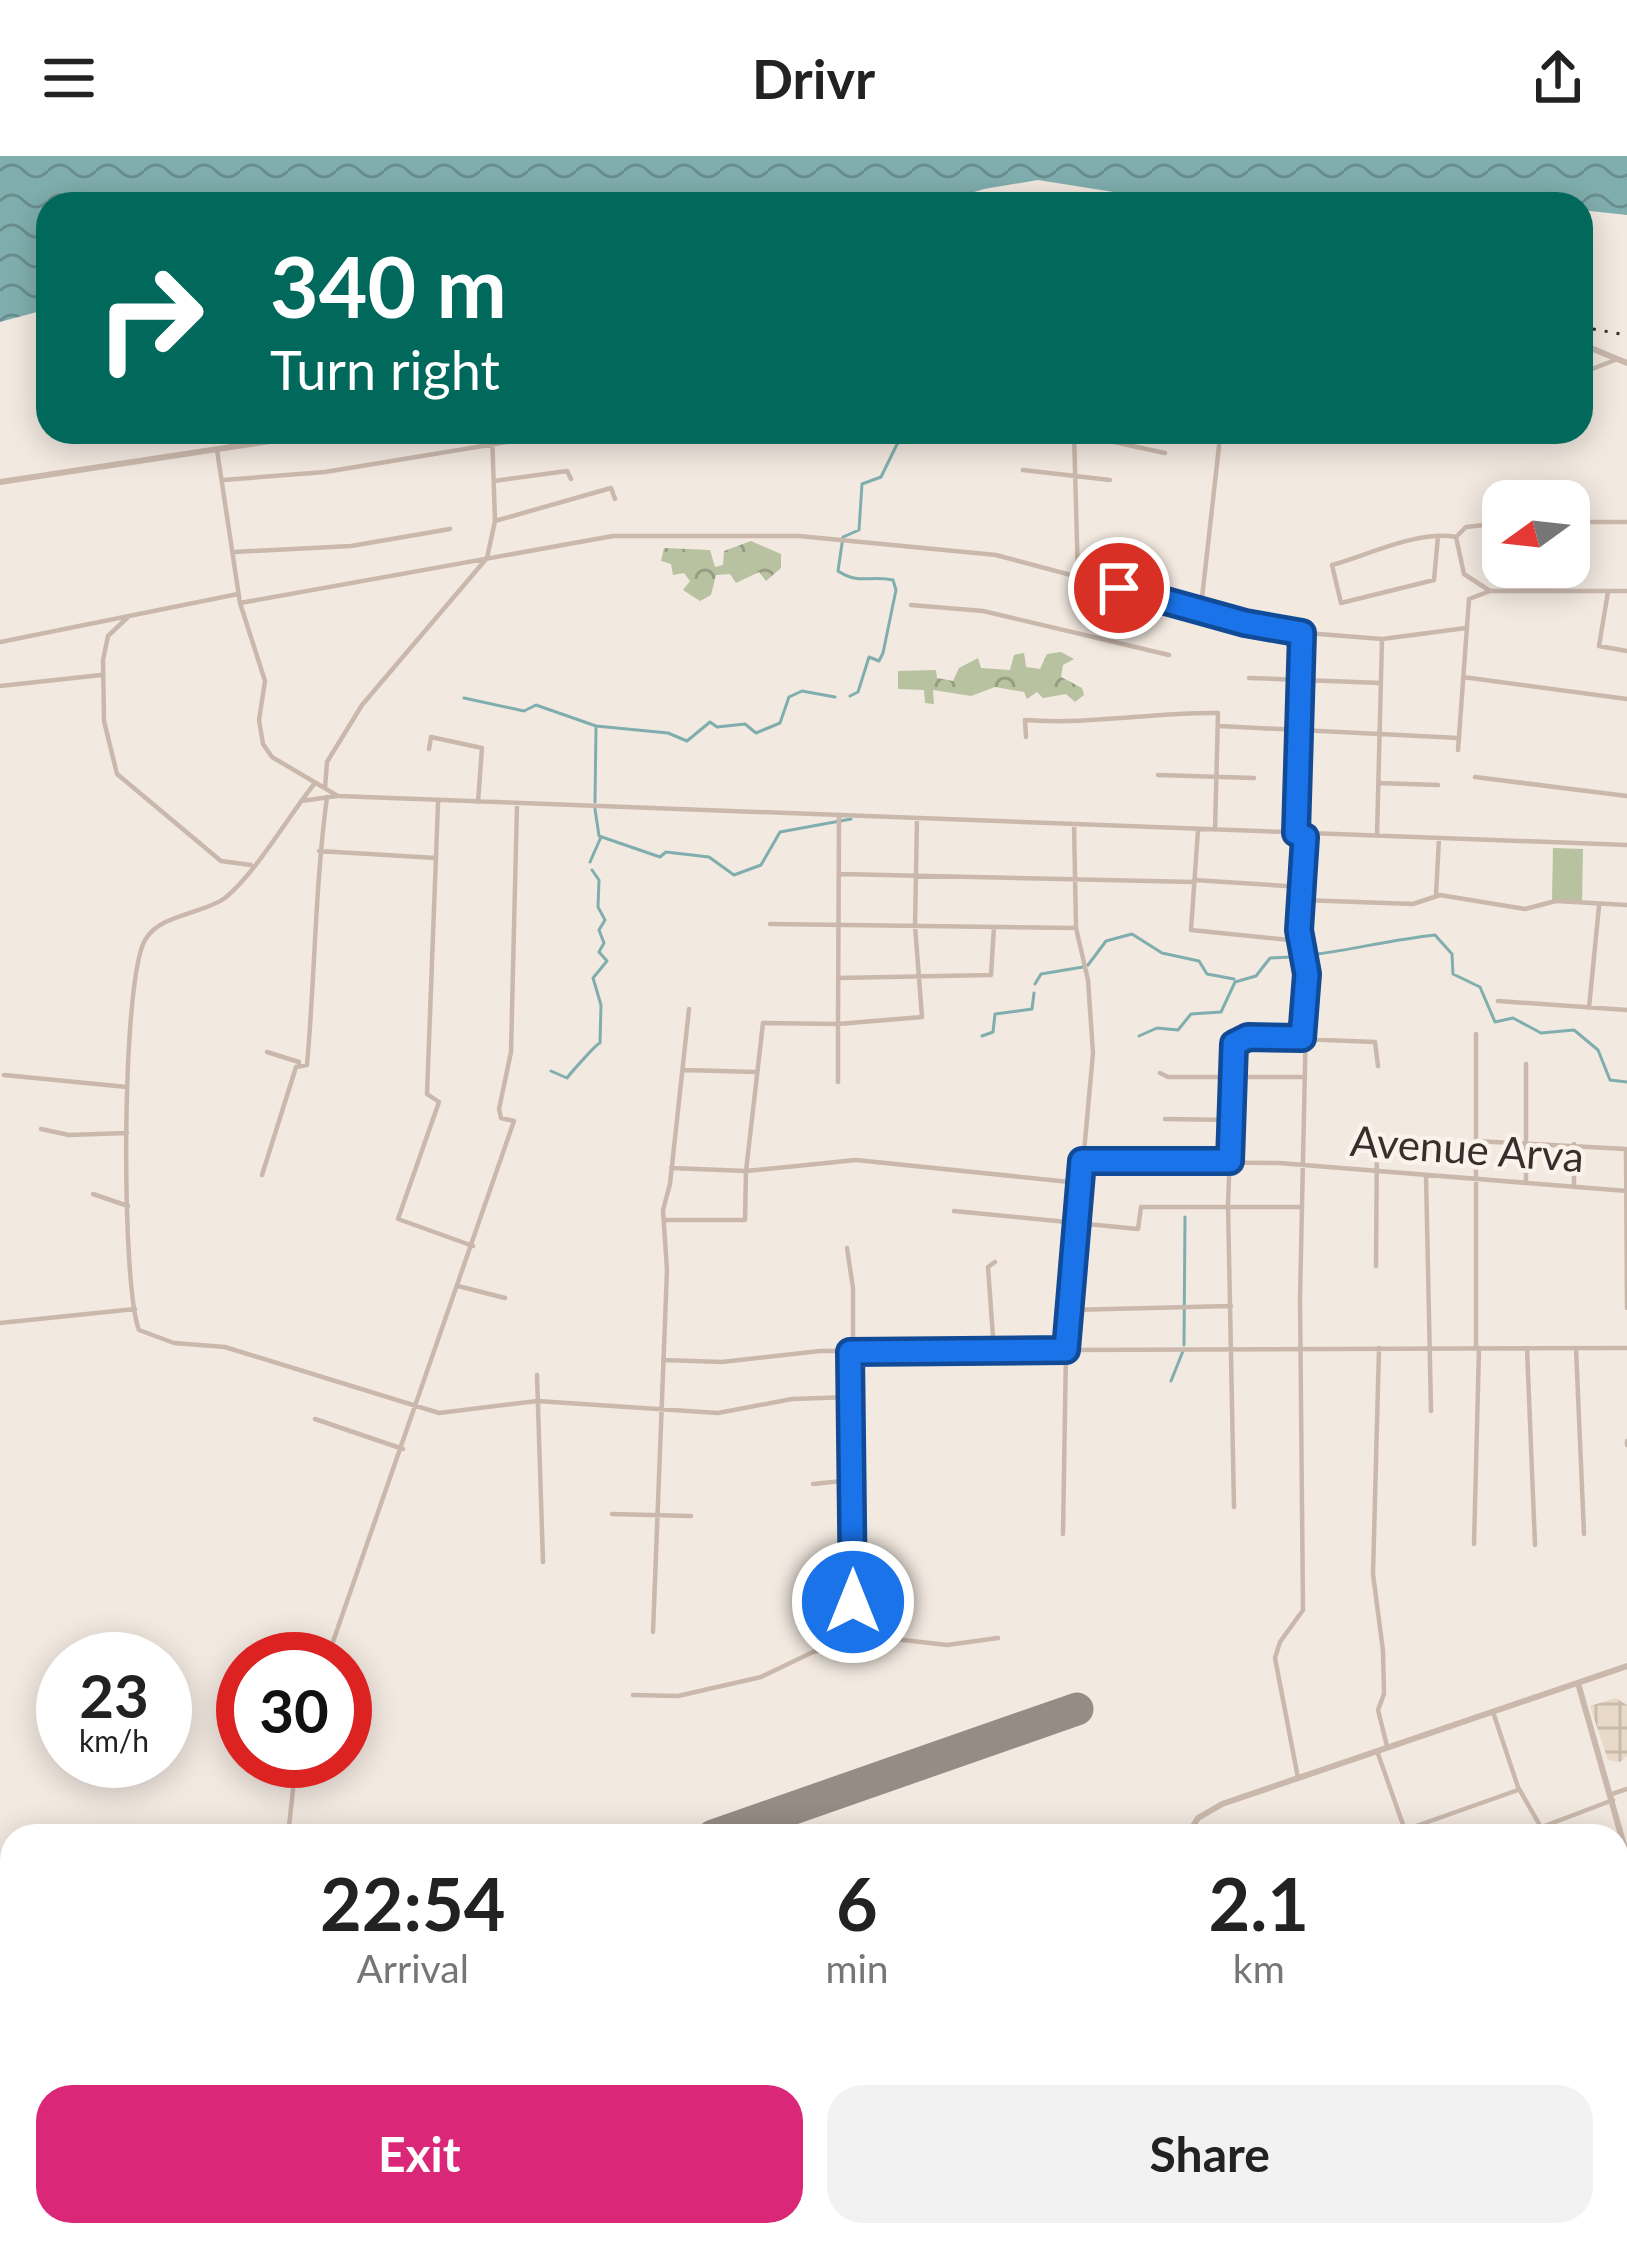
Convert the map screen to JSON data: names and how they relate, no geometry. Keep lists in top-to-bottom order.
{
  "streets": {
    "street": ["Avenue Arva"]
  },
  "north": "left",
  "page": {
    "header": "Drivr",
    "turn": ["340 m", "Turn right"],
    "speed": "23 km/h",
    "limit": "30",
    "eta": [
      "22:54",
      "Arrival",
      "6",
      "min",
      "2.1",
      "km"
    ],
    "buttons": ["Exit", "Share"]
  }
}
